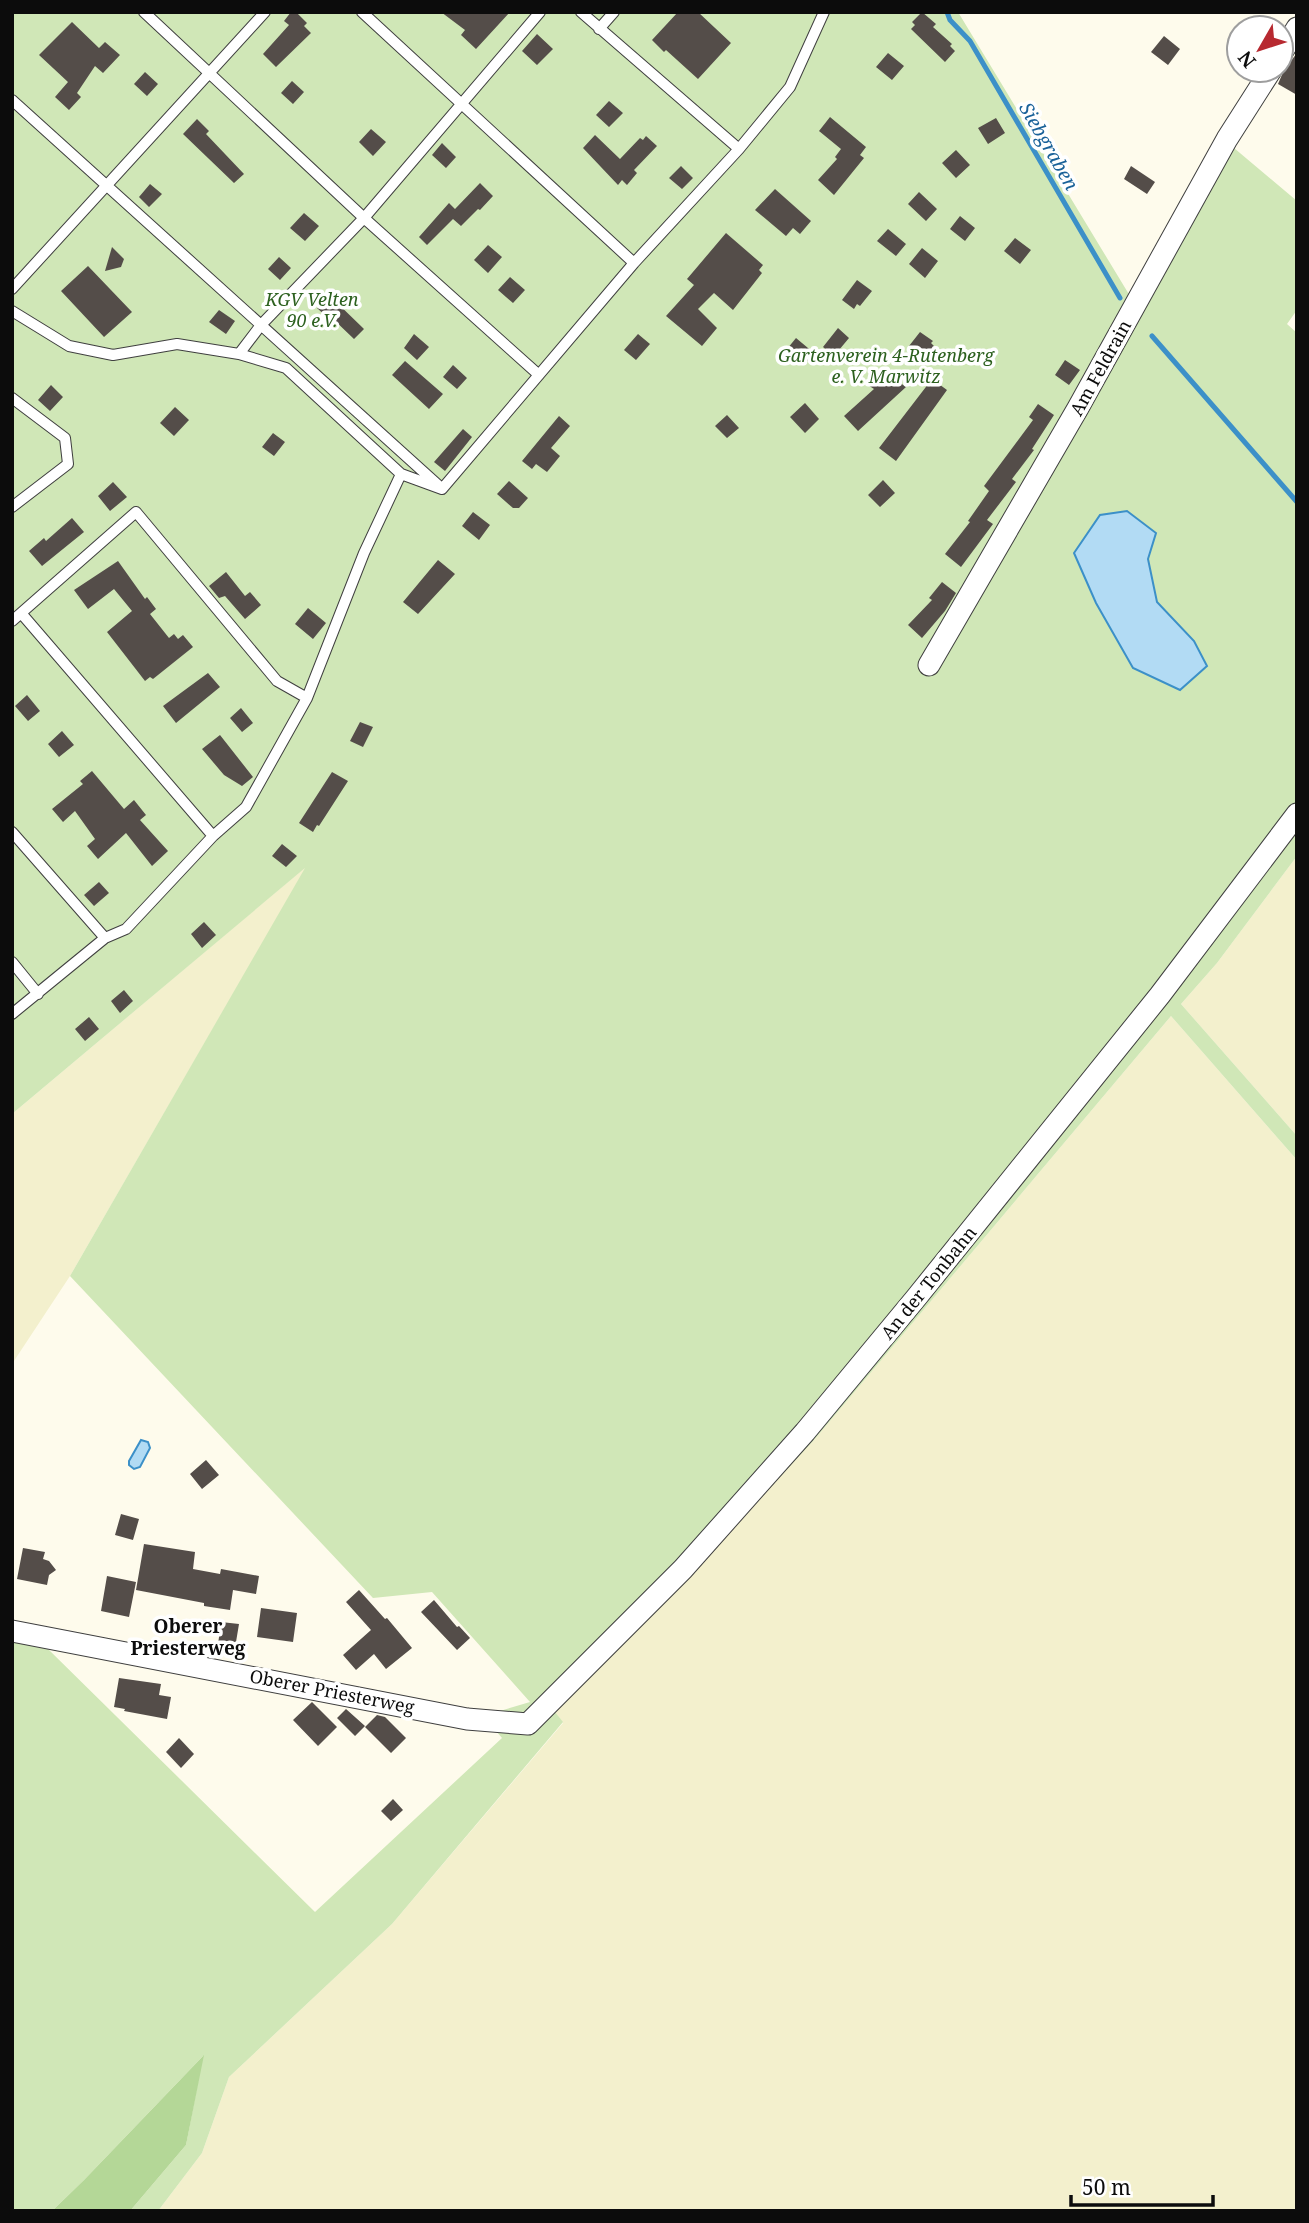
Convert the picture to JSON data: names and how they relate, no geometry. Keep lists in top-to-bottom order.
{
  "streets": {
    "street": ["Am Feldrain", "An der Tonbahn", "Oberer Priesterweg"]
  },
  "crossings": [
    ["An der Tonbahn", "Oberer Priesterweg"]
  ],
  "districts": ["Oberer Priesterweg"],
  "water": ["Siebgraben"],
  "parks": ["KGV Velten 90 e.V.", "Gartenverein 4-Rutenberg e. V. Marwitz"],
  "scale_bar": "50 m",
  "north": "bottom left"
}
